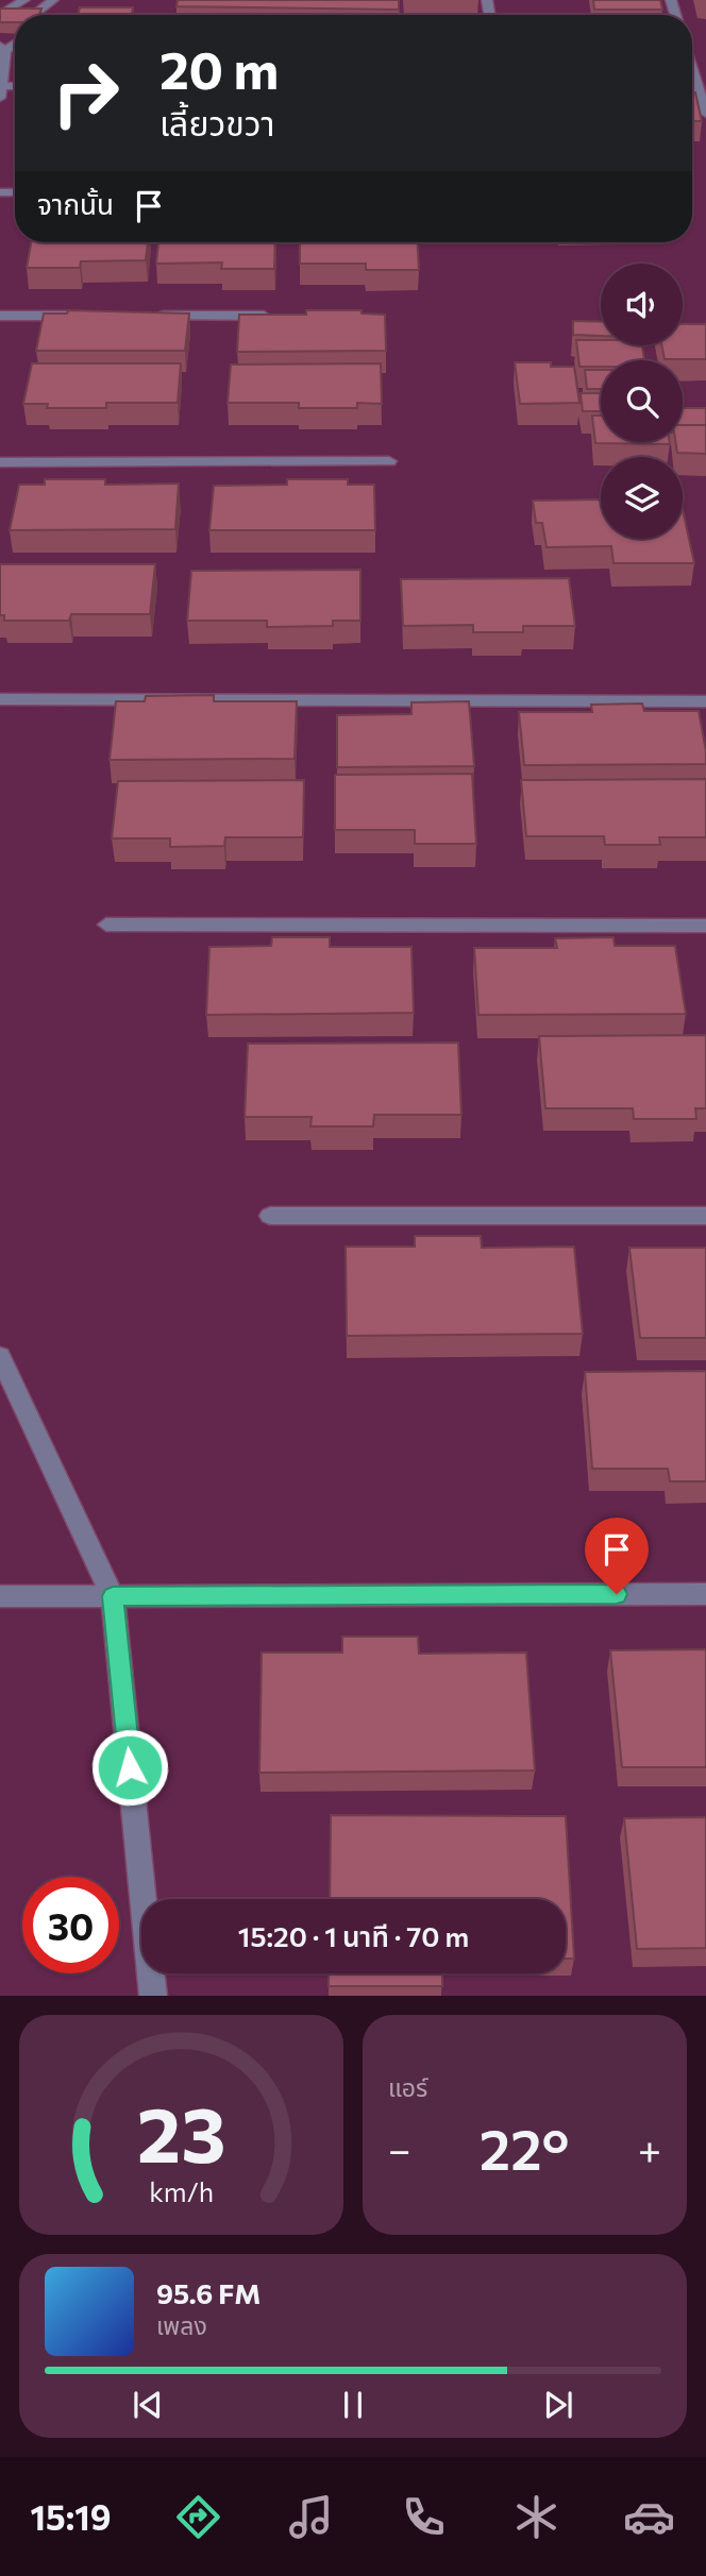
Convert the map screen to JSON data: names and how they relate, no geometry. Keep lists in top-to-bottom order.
{
  "page": {
    "turn": ["20 m", "เลี้ยวขวา"],
    "then": "จากนั้น",
    "limit": "30",
    "trip": "15:20 · 1 นาที · 70 m",
    "tile": "แอร์",
    "heat": ["−", "22°", "+"],
    "song": ["95.6 FM", "เพลง"],
    "tabs": "15:19",
    "gauge": ["23", "km/h"]
  }
}
